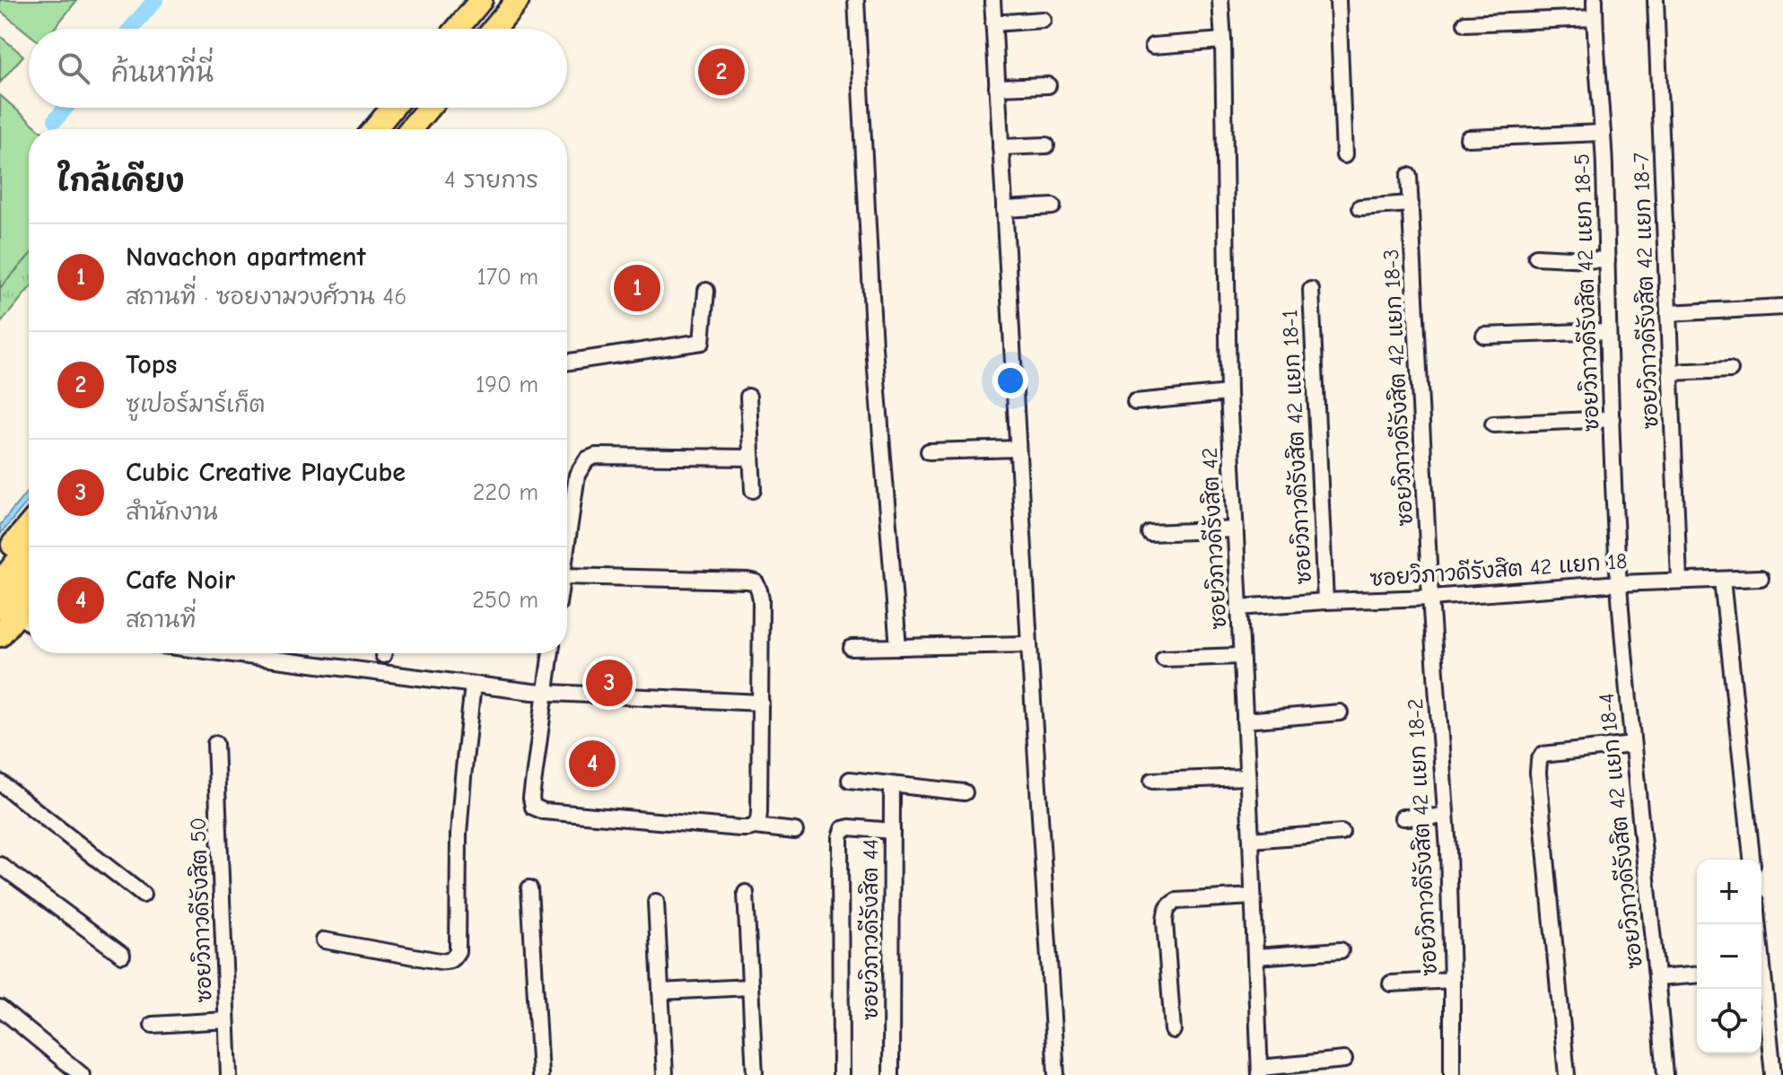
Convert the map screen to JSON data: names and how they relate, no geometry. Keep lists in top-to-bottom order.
{
  "streets": {
    "street": [
      "ซอยวิภาวดีรังสิต 42 แยก 18-7",
      "ซอยวิภาวดีรังสิต 42 แยก 18-5",
      "ซอยวิภาวดีรังสิต 42 แยก 18-3",
      "ซอยวิภาวดีรังสิต 42 แยก 18-1",
      "ซอยวิภาวดีรังสิต 42",
      "ซอยวิภาวดีรังสิต 42 แยก 18",
      "ซอยวิภาวดีรังสิต 42 แยก 18-4",
      "ซอยวิภาวดีรังสิต 42 แยก 18-2",
      "ซอยวิภาวดีรังสิต 50",
      "ซอยวิภาวดีรังสิต 44"
    ]
  },
  "crossings": [
    ["ซอยวิภาวดีรังสิต 42 แยก 18-7", "ซอยวิภาวดีรังสิต 42 แยก 18"],
    ["ซอยวิภาวดีรังสิต 42 แยก 18-5", "ซอยวิภาวดีรังสิต 42 แยก 18"],
    ["ซอยวิภาวดีรังสิต 42 แยก 18-5", "ซอยวิภาวดีรังสิต 42 แยก 18-4"],
    ["ซอยวิภาวดีรังสิต 42 แยก 18-3", "ซอยวิภาวดีรังสิต 42 แยก 18"],
    ["ซอยวิภาวดีรังสิต 42 แยก 18-3", "ซอยวิภาวดีรังสิต 42 แยก 18-2"],
    ["ซอยวิภาวดีรังสิต 42 แยก 18-1", "ซอยวิภาวดีรังสิต 42 แยก 18"],
    ["ซอยวิภาวดีรังสิต 42", "ซอยวิภาวดีรังสิต 42 แยก 18"],
    ["ซอยวิภาวดีรังสิต 42 แยก 18", "ซอยวิภาวดีรังสิต 42 แยก 18-4"],
    ["ซอยวิภาวดีรังสิต 42 แยก 18", "ซอยวิภาวดีรังสิต 42 แยก 18-2"]
  ],
  "page": {
    "search": "ค้นหาที่นี่",
    "pins": [
      "2",
      "1",
      "3",
      "4"
    ],
    "heading": ["ใกล้เคียง", "4 รายการ"],
    "list": [
      {
        "mark": "1",
        "name": "Navachon apartment",
        "note": "สถานที่ · ซอยงามวงศ์วาน 46",
        "value": "170 m"
      },
      {
        "mark": "2",
        "name": "Tops",
        "note": "ซูเปอร์มาร์เก็ต",
        "value": "190 m"
      },
      {
        "mark": "3",
        "name": "Cubic Creative PlayCube",
        "note": "สำนักงาน",
        "value": "220 m"
      },
      {
        "mark": "4",
        "name": "Cafe Noir",
        "note": "สถานที่",
        "value": "250 m"
      }
    ],
    "map_buttons": ["+", "−"]
  }
}
